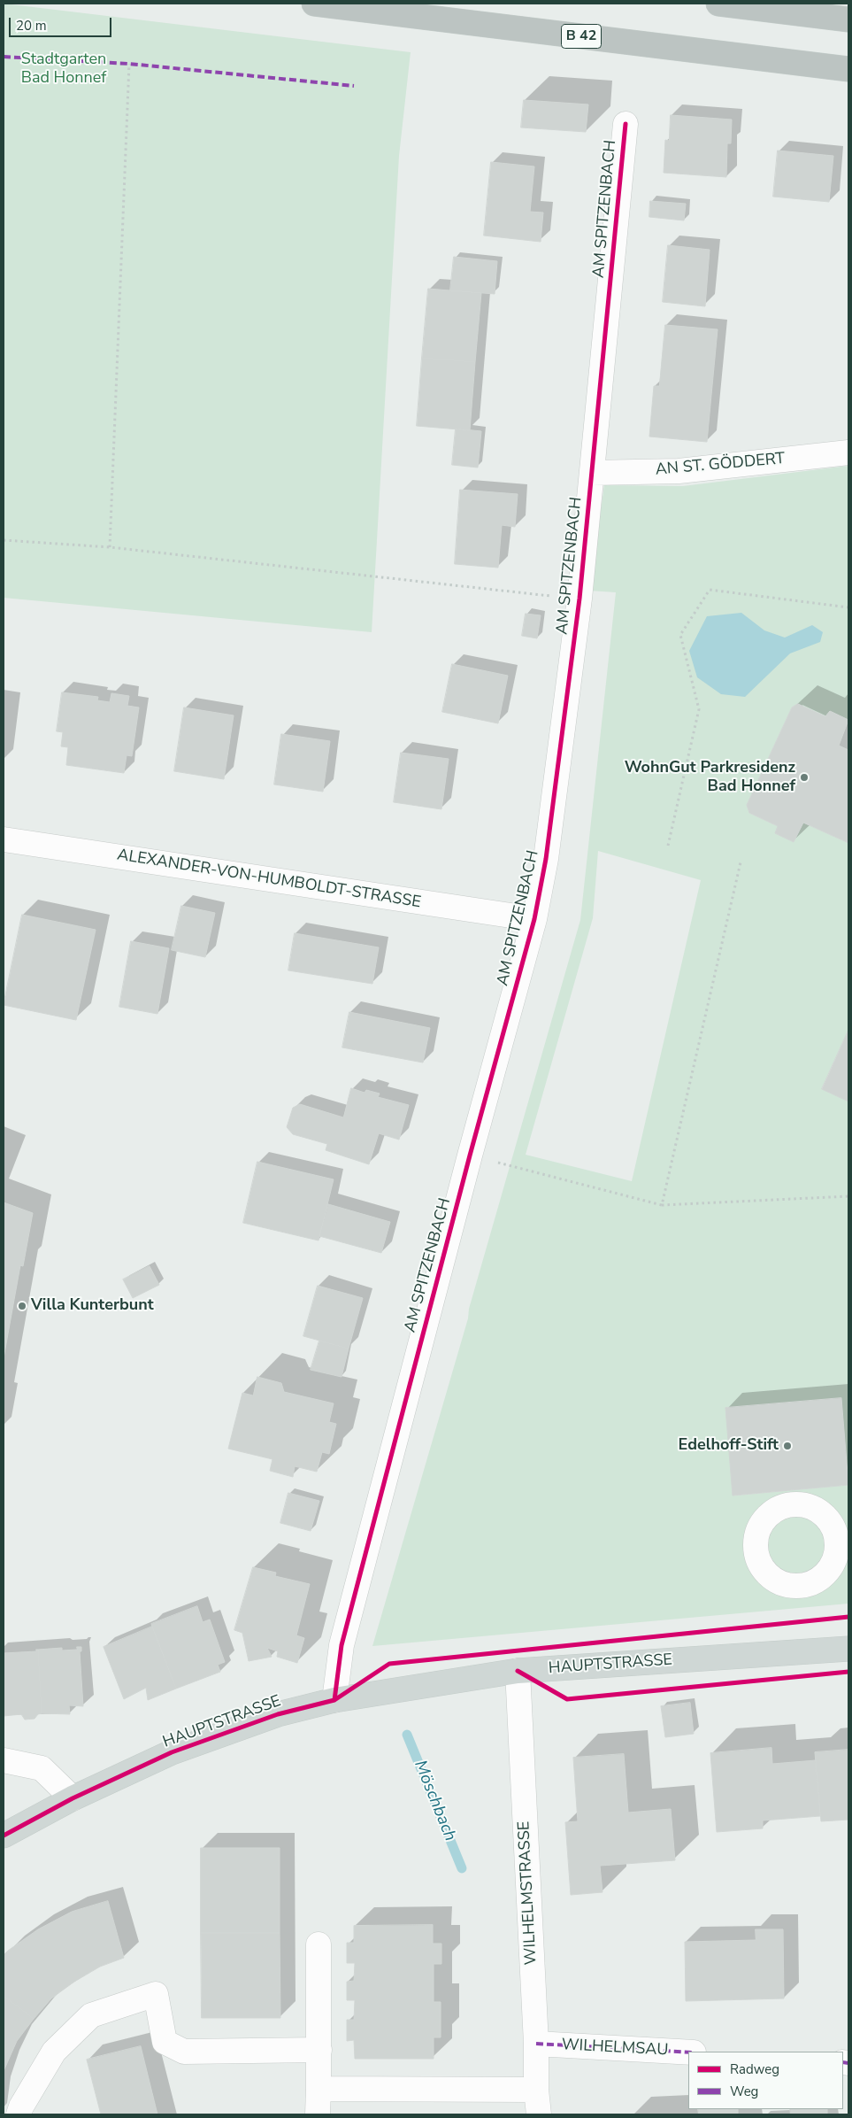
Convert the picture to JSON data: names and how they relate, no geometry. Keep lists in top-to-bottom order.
{
  "streets": {
    "highway": ["B 42"],
    "main road": ["HAUPTSTRASSE"],
    "street": [
      "AM SPITZENBACH",
      "AN ST. GÖDDERT",
      "ALEXANDER-VON-HUMBOLDT-STRASSE",
      "WILHELMSTRASSE",
      "WILHELMSAU"
    ]
  },
  "crossings": [
    ["AM SPITZENBACH", "AN ST. GÖDDERT"],
    ["AM SPITZENBACH", "ALEXANDER-VON-HUMBOLDT-STRASSE"],
    ["AM SPITZENBACH", "HAUPTSTRASSE"],
    ["HAUPTSTRASSE", "WILHELMSTRASSE"],
    ["WILHELMSTRASSE", "WILHELMSAU"]
  ],
  "water": ["Möschbach"],
  "parks": ["Stadtgarten Bad Honnef"],
  "places": ["WohnGut Parkresidenz Bad Honnef", "Villa Kunterbunt", "Edelhoff-Stift"],
  "legend": ["Radweg", "Weg"],
  "scale_bar": "20 m"
}
